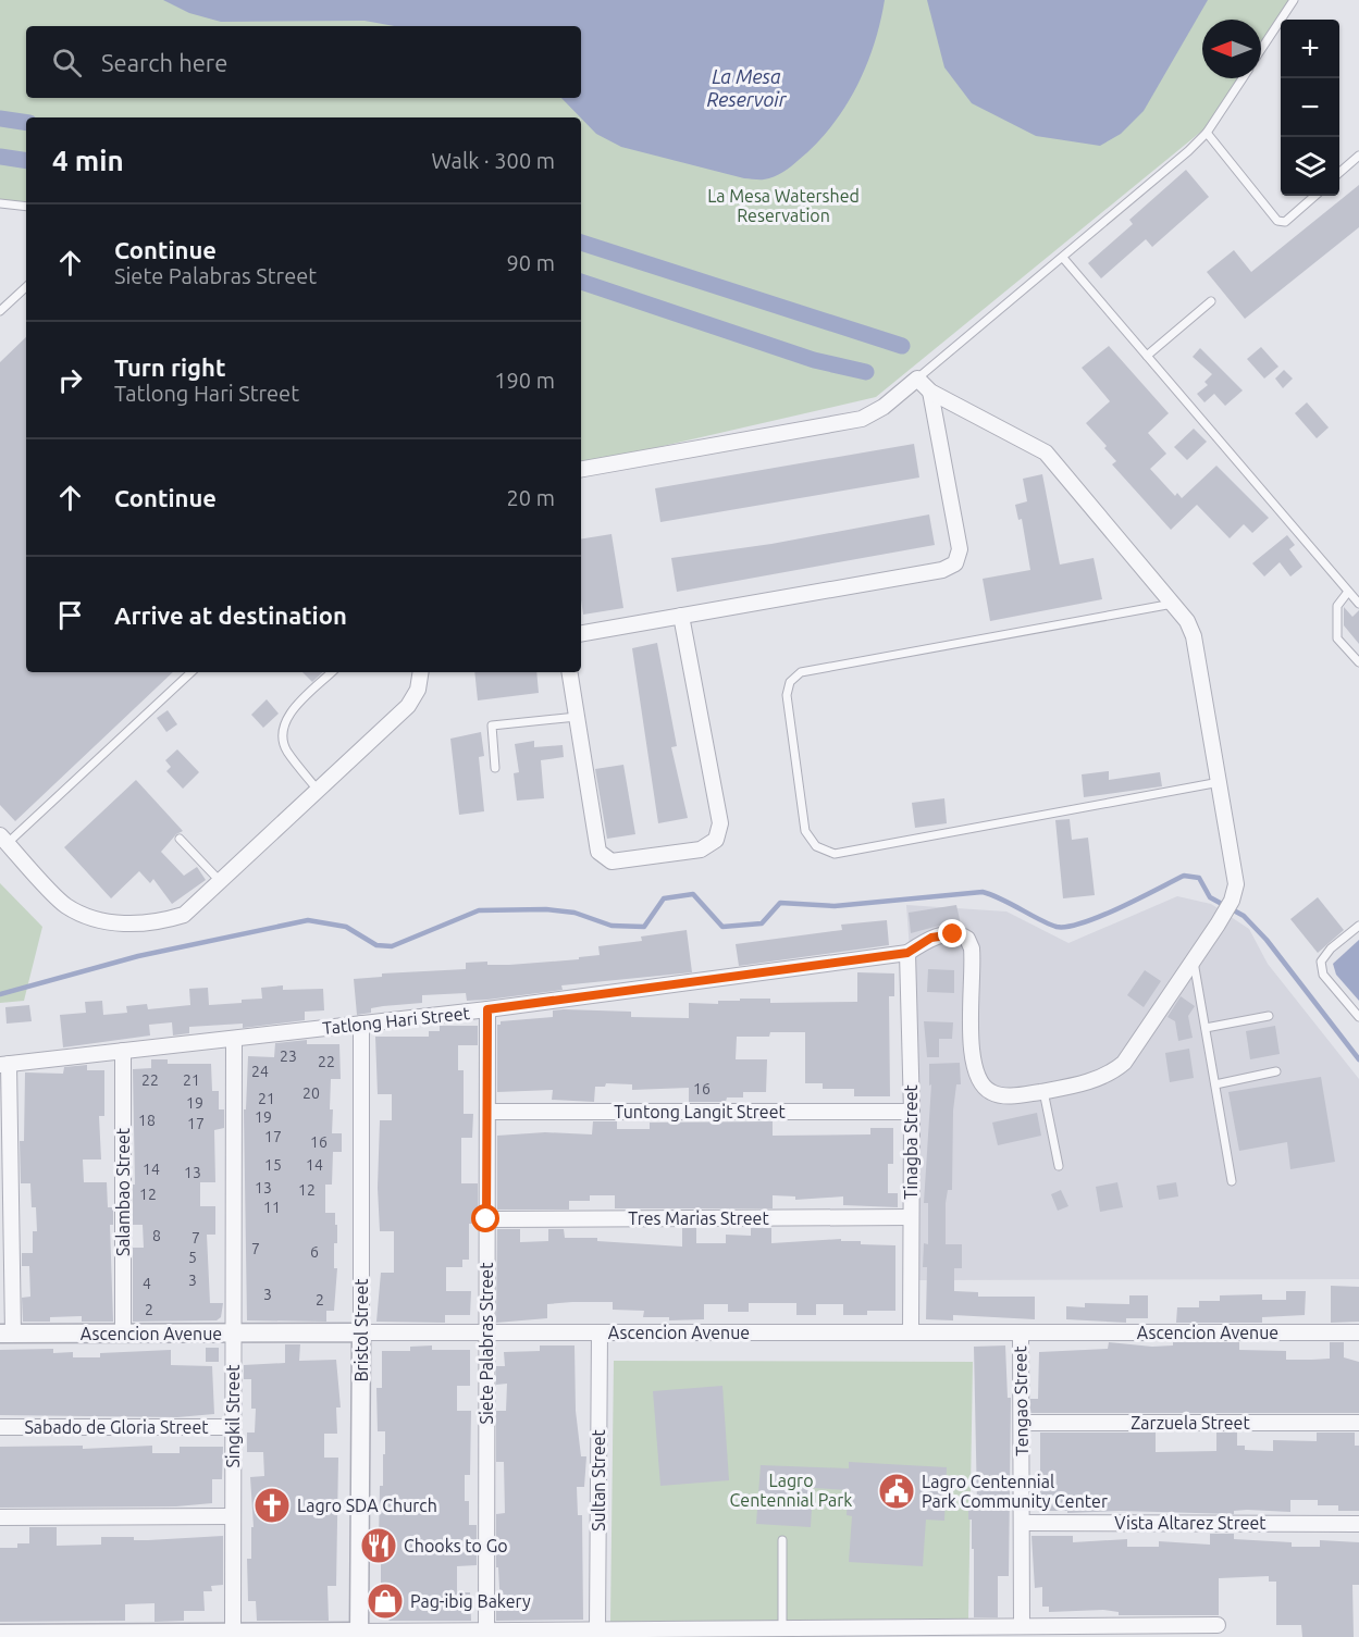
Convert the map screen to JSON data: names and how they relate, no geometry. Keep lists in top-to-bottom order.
{
  "streets": {
    "street": [
      "Tatlong Hari Street",
      "Tuntong Langit Street",
      "Tinagba Street",
      "Salambao Street",
      "Tres Marias Street",
      "Bristol Street",
      "Ascencion Avenue",
      "Siete Palabras Street",
      "Tengao Street",
      "Singkil Street",
      "Zarzuela Street",
      "Sabado de Gloria Street",
      "Sultan Street",
      "Vista Altarez Street"
    ]
  },
  "crossings": [
    ["Tatlong Hari Street", "Tinagba Street"],
    ["Tatlong Hari Street", "Salambao Street"],
    ["Tatlong Hari Street", "Bristol Street"],
    ["Tatlong Hari Street", "Siete Palabras Street"],
    ["Tatlong Hari Street", "Singkil Street"],
    ["Tuntong Langit Street", "Tinagba Street"],
    ["Tuntong Langit Street", "Siete Palabras Street"],
    ["Tinagba Street", "Tres Marias Street"],
    ["Tinagba Street", "Ascencion Avenue"],
    ["Salambao Street", "Ascencion Avenue"],
    ["Tres Marias Street", "Siete Palabras Street"],
    ["Bristol Street", "Ascencion Avenue"],
    ["Ascencion Avenue", "Siete Palabras Street"],
    ["Ascencion Avenue", "Tengao Street"],
    ["Ascencion Avenue", "Singkil Street"],
    ["Ascencion Avenue", "Sultan Street"],
    ["Tengao Street", "Zarzuela Street"],
    ["Tengao Street", "Vista Altarez Street"],
    ["Singkil Street", "Sabado de Gloria Street"]
  ],
  "water": ["La Mesa Reservoir"],
  "parks": ["La Mesa Watershed Reservation", "Lagro Centennial Park"],
  "places": {
    "public building": ["Lagro Centennial Park Community Center"],
    "church": ["Lagro SDA Church"],
    "restaurant": ["Chooks to Go"],
    "shop": ["Pag-ibig Bakery"]
  },
  "house_numbers": [
    "23",
    "22",
    "24",
    "22",
    "21",
    "16",
    "20",
    "21",
    "19",
    "19",
    "18",
    "17",
    "17",
    "16",
    "15",
    "14",
    "14",
    "13",
    "13",
    "12",
    "12",
    "11",
    "8",
    "7",
    "7",
    "6",
    "5",
    "3",
    "4",
    "3",
    "2",
    "2"
  ],
  "north": "left",
  "page": {
    "map_buttons": ["+", "−"],
    "search": "Search here",
    "heading": ["4 min", "Walk · 300 m"],
    "list": [
      ["Continue", "Siete Palabras Street", "90 m"],
      ["Turn right", "Tatlong Hari Street", "190 m"],
      ["Continue", "20 m"],
      "Arrive at destination"
    ]
  }
}
